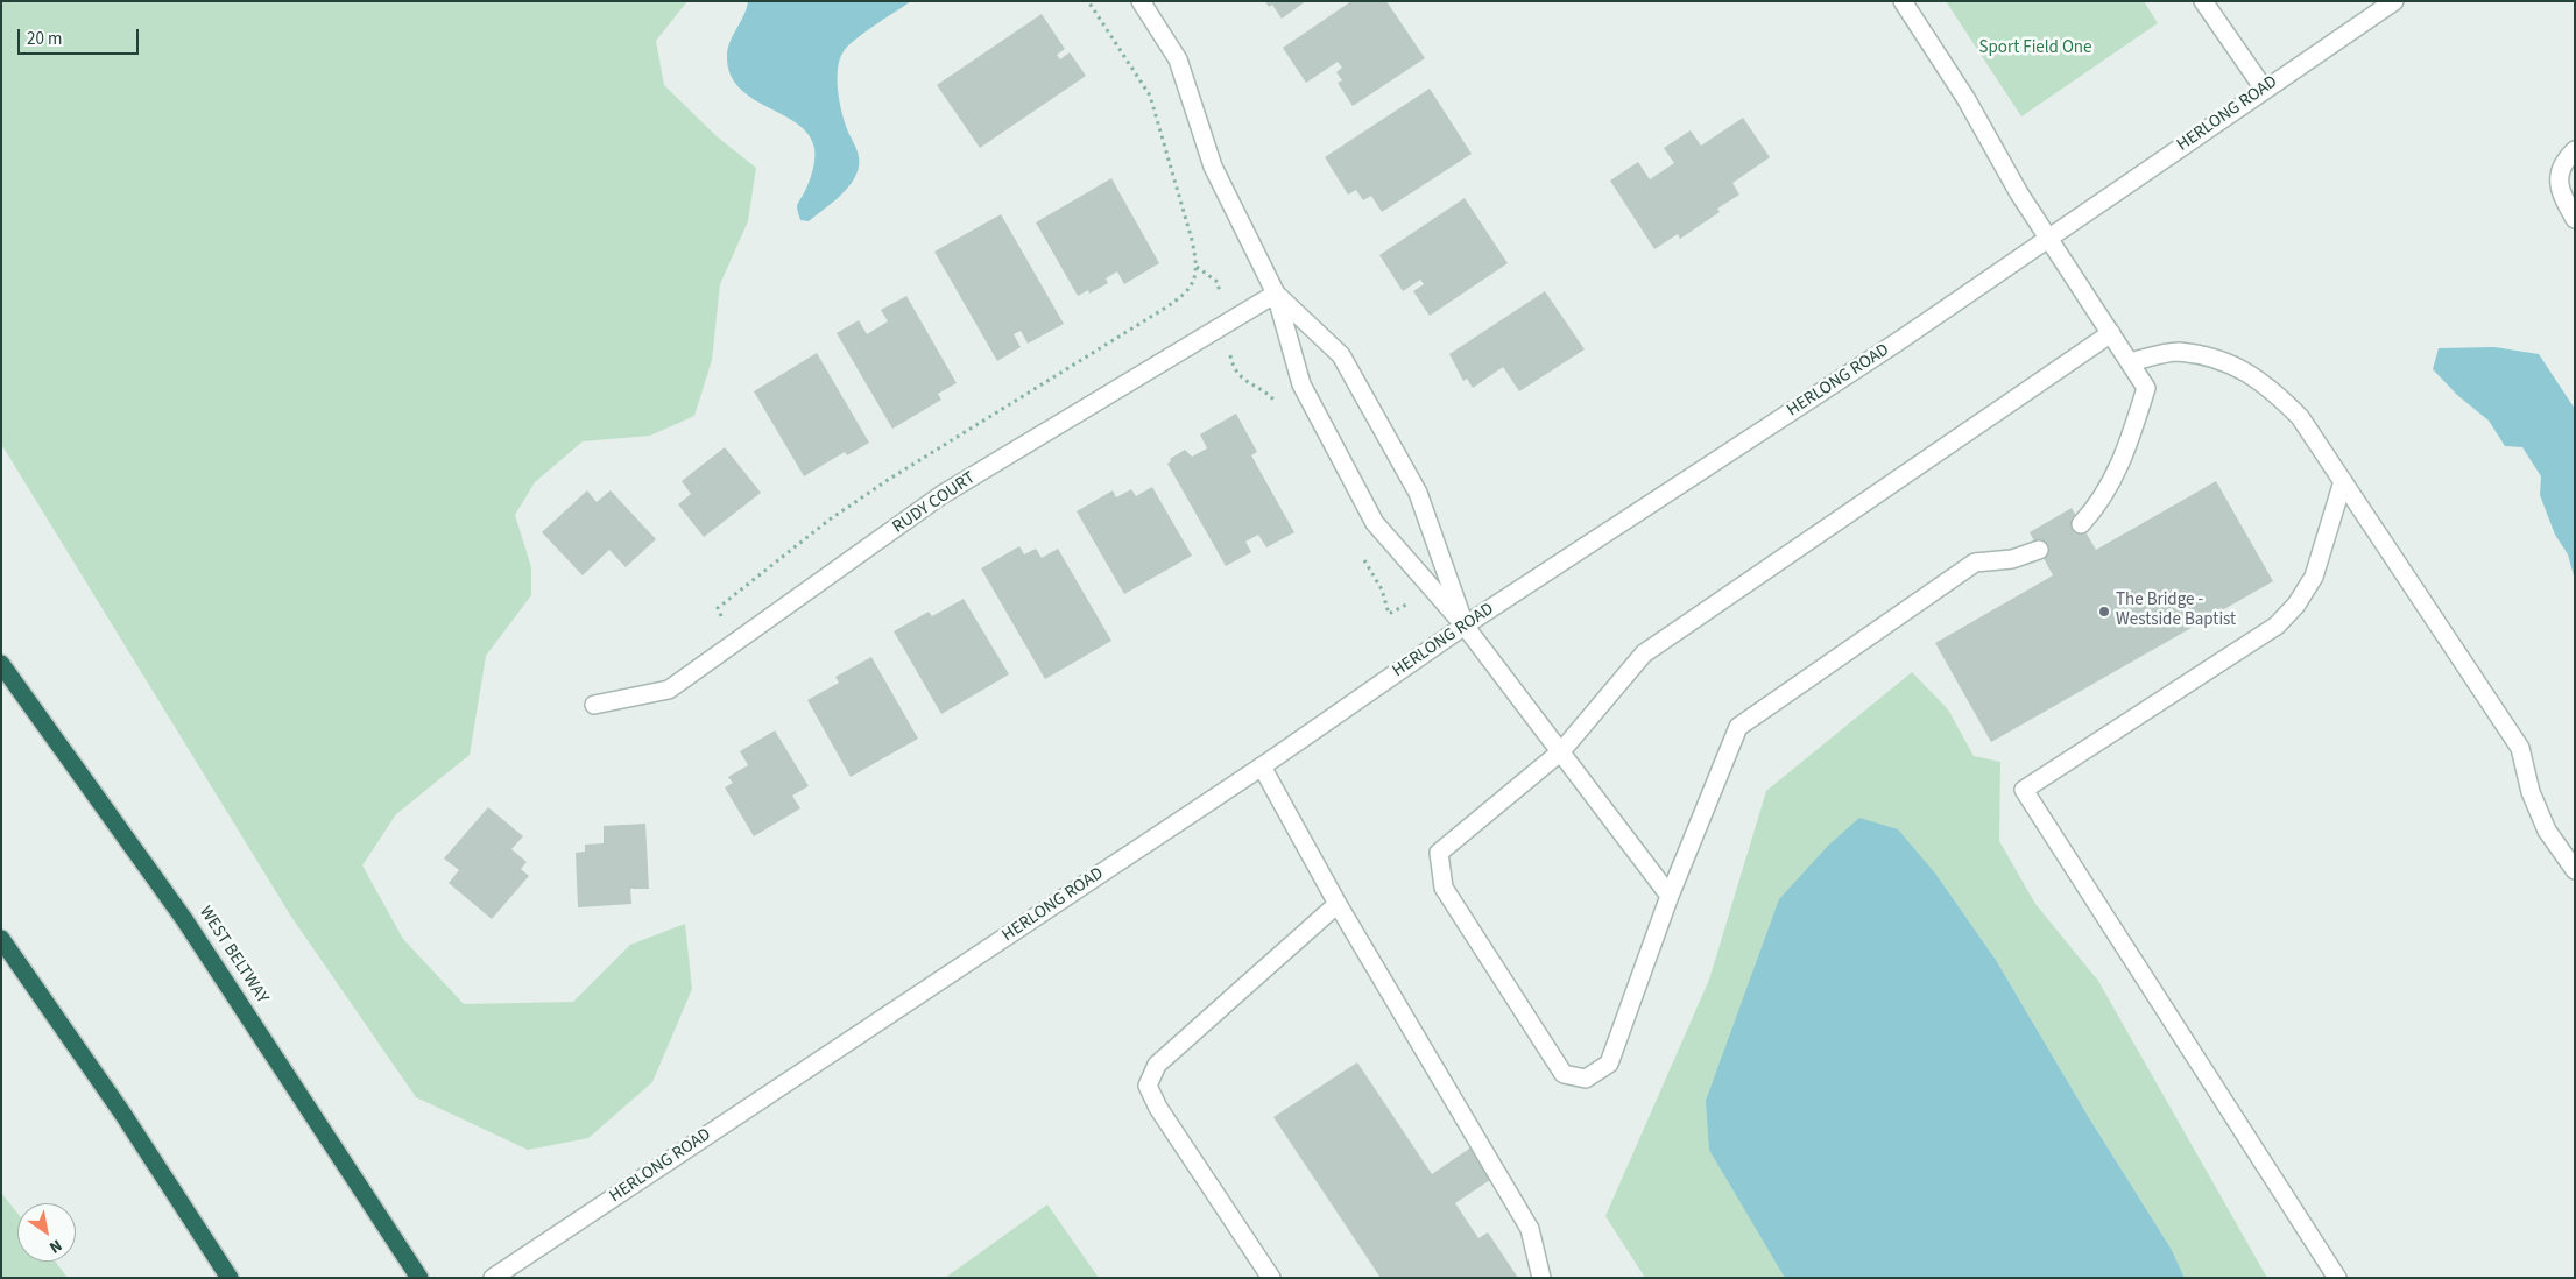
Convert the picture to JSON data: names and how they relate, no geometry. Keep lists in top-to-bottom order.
{
  "streets": {
    "highway": ["WEST BELTWAY"],
    "street": ["HERLONG ROAD", "RUDY COURT"]
  },
  "parks": ["Sport Field One"],
  "places": ["The Bridge - Westside Baptist"],
  "scale_bar": "20 m",
  "north": "bottom right"
}
